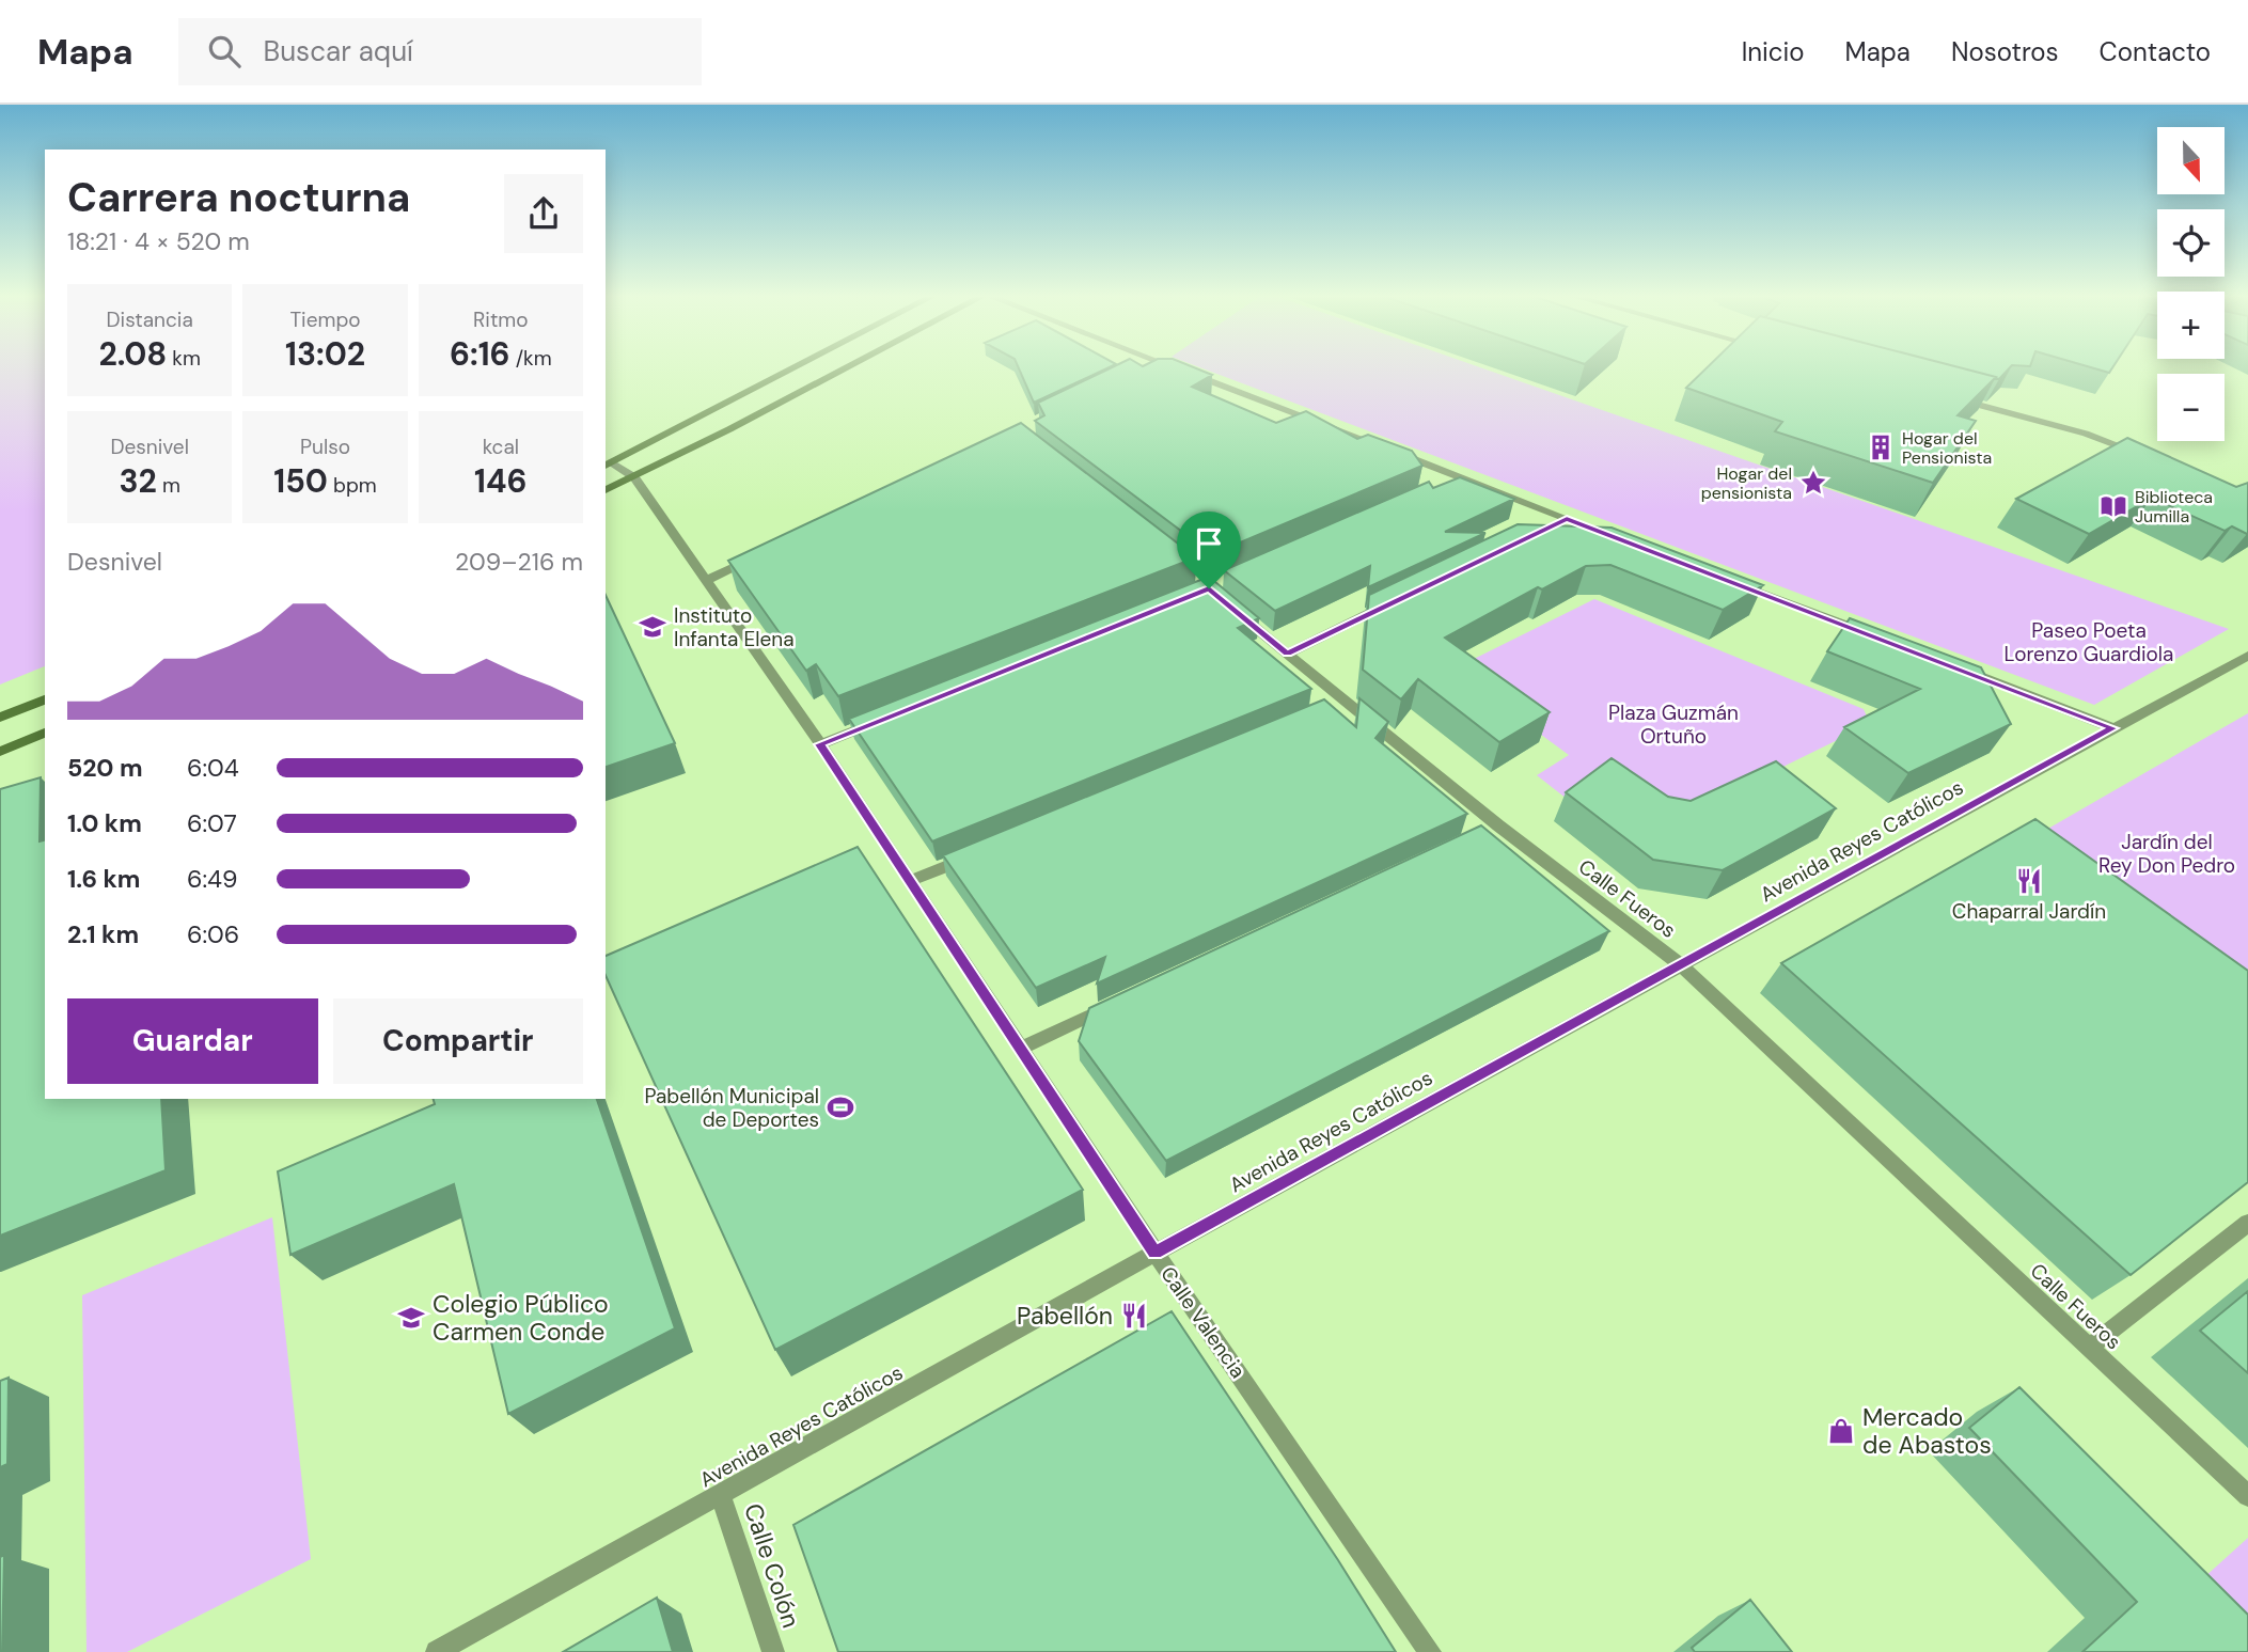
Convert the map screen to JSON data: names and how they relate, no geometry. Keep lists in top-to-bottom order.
{
  "streets": {
    "street": [
      "Avenida Reyes Católicos",
      "Calle Fueros",
      "Calle Valencia",
      "Calle Colón"
    ]
  },
  "crossings": [
    ["Avenida Reyes Católicos", "Calle Fueros"],
    ["Avenida Reyes Católicos", "Calle Valencia"],
    ["Avenida Reyes Católicos", "Calle Colón"]
  ],
  "parks": ["Paseo Poeta Lorenzo Guardiola", "Plaza Guzmán Ortuño", "Jardín del Rey Don Pedro"],
  "places": {
    "building": ["Hogar del Pensionista"],
    "place": ["Hogar del pensionista"],
    "library": ["Biblioteca Jumilla"],
    "school or university": ["Instituto Infanta Elena", "Colegio Público Carmen Conde"],
    "restaurant": ["Chaparral Jardín", "Pabellón"],
    "sports": ["Pabellón Municipal de Deportes"],
    "shop": ["Mercado de Abastos"]
  },
  "north": "bottom",
  "page": {
    "header": "Mapa",
    "search": "Buscar aquí",
    "nav": [
      "Inicio",
      "Mapa",
      "Nosotros",
      "Contacto"
    ],
    "map_buttons": ["+", "−"],
    "heading": ["Carrera nocturna", "18:21 · 4 × 520 m"],
    "stats": [
      ["Distancia", "2.08 km"],
      ["Tiempo", "13:02"],
      ["Ritmo", "6:16 /km"],
      ["Desnivel", "32 m"],
      ["Pulso", "150 bpm"],
      ["kcal", "146"]
    ],
    "chart": ["Desnivel", "209–216 m"],
    "list": [
      {
        "name": "520 m",
        "note": "6:04"
      },
      {
        "name": "1.0 km",
        "note": "6:07"
      },
      {
        "name": "1.6 km",
        "note": "6:49"
      },
      {
        "name": "2.1 km",
        "note": "6:06"
      }
    ],
    "buttons": ["Guardar", "Compartir"]
  }
}
